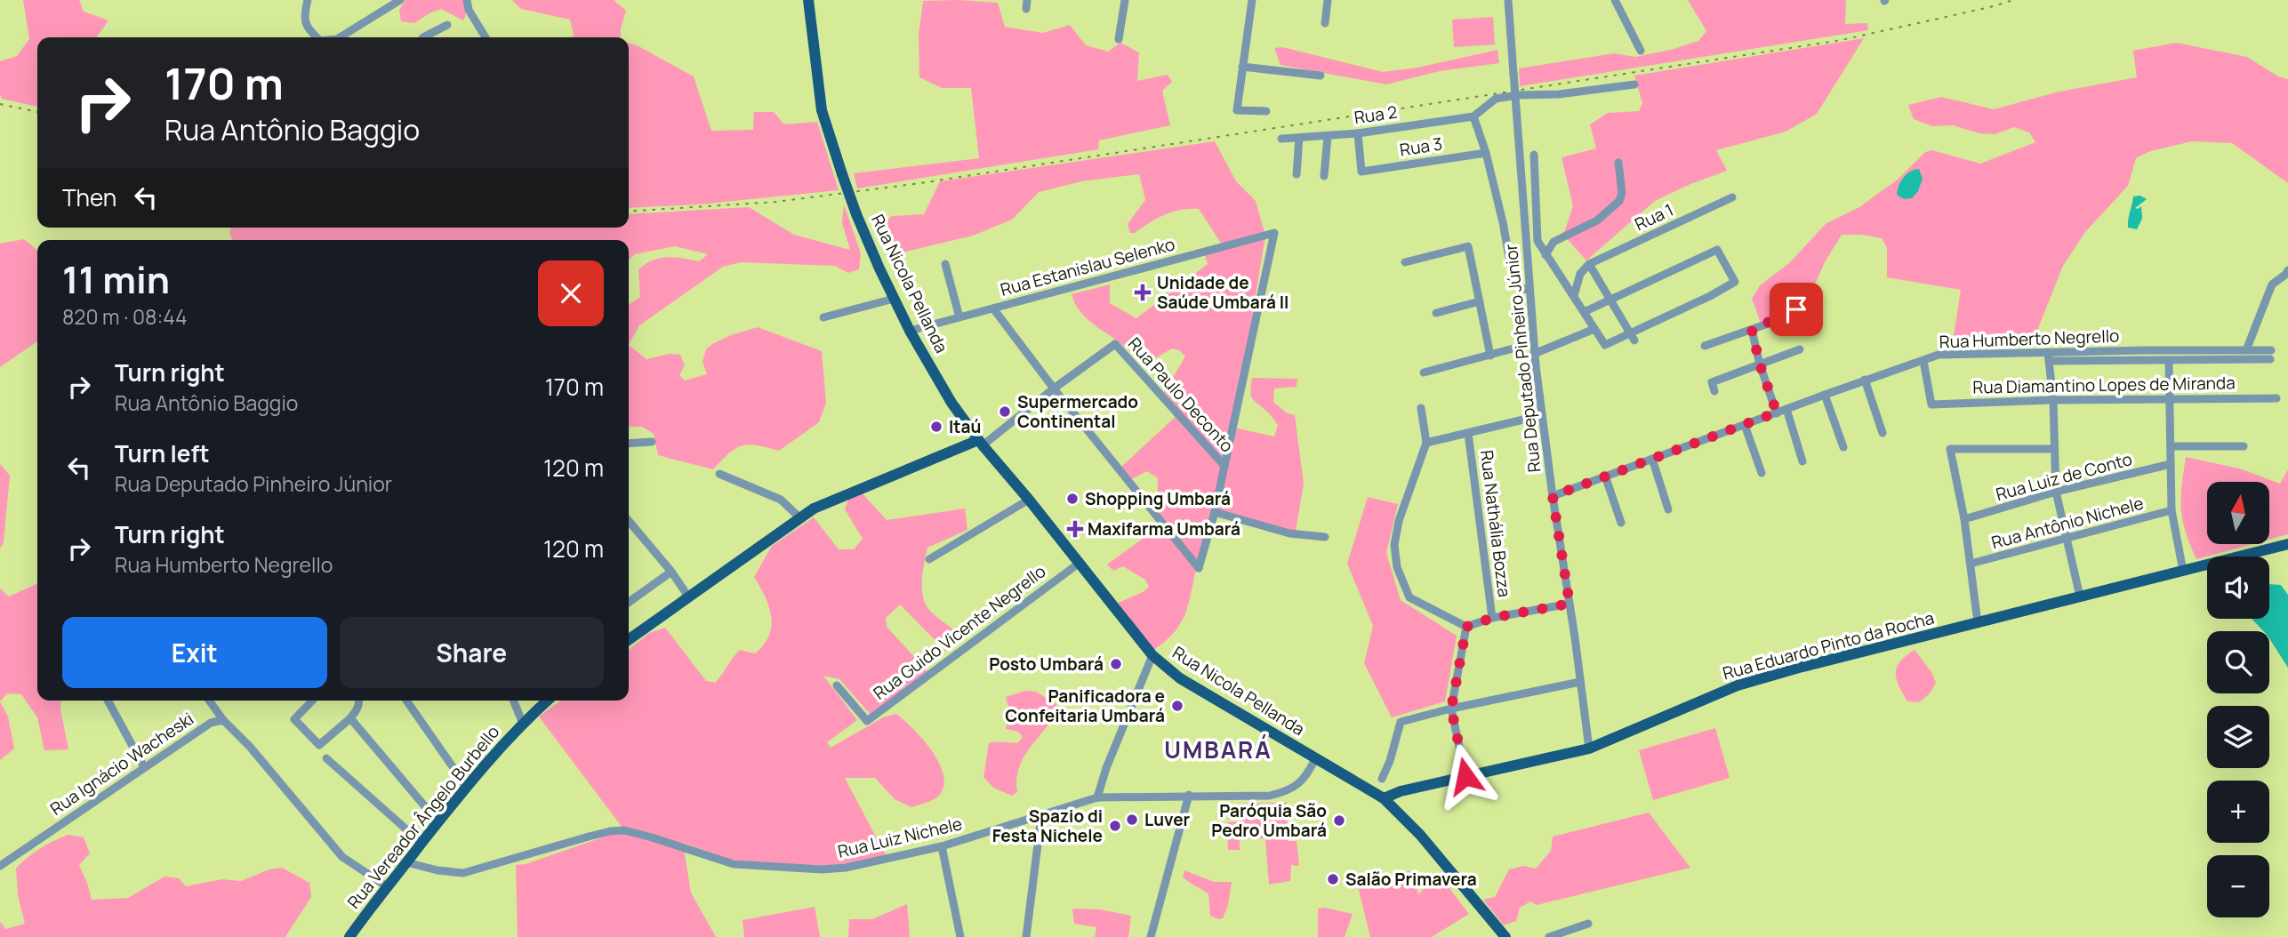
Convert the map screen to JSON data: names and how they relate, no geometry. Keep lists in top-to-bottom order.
{
  "streets": {
    "main road": ["Rua Nicola Pellanda", "Rua Eduardo Pinto da Rocha", "Rua Vereador Ângelo Burbello"],
    "street": [
      "Rua 2",
      "Rua 3",
      "Rua 1",
      "Rua Estanislau Selenko",
      "Rua Humberto Negrello",
      "Rua Deputado Pinheiro Júnior",
      "Rua Diamantino Lopes de Miranda",
      "Rua Paulo Deconto",
      "Rua Luiz de Conto",
      "Rua Antônio Nichele",
      "Rua Nathália Bozza",
      "Rua Guido Vicente Negrello",
      "Rua Ignácio Wacheski",
      "Rua Luiz Nichele"
    ]
  },
  "crossings": [
    ["Rua 2", "Rua 3"],
    ["Rua Estanislau Selenko", "Rua Nicola Pellanda"],
    ["Rua Estanislau Selenko", "Rua Paulo Deconto"],
    ["Rua Nicola Pellanda", "Rua Guido Vicente Negrello"],
    ["Rua Nicola Pellanda", "Rua Eduardo Pinto da Rocha"],
    ["Rua Nicola Pellanda", "Rua Luiz Nichele"],
    ["Rua Humberto Negrello", "Rua Deputado Pinheiro Júnior"],
    ["Rua Humberto Negrello", "Rua Diamantino Lopes de Miranda"],
    ["Rua Deputado Pinheiro Júnior", "Rua Eduardo Pinto da Rocha"],
    ["Rua Vereador Ângelo Burbello", "Rua Luiz Nichele"]
  ],
  "districts": ["UMBARÁ"],
  "places": {
    "health": ["Unidade de Saúde Umbará II", "Maxifarma Umbará"],
    "other": [
      "Supermercado Continental",
      "Itaú",
      "Shopping Umbará",
      "Posto Umbará",
      "Panificadora e Confeitaria Umbará",
      "Luver",
      "Paróquia São Pedro Umbará",
      "Spazio di Festa Nichele",
      "Salão Primavera"
    ]
  },
  "north": "top",
  "page": {
    "turn": ["170 m", "Rua Antônio Baggio"],
    "then": "Then",
    "heading": ["11 min", "820 m · 08:44"],
    "list": [
      {
        "name": "Turn right",
        "note": "Rua Antônio Baggio",
        "value": "170 m"
      },
      {
        "name": "Turn left",
        "note": "Rua Deputado Pinheiro Júnior",
        "value": "120 m"
      },
      {
        "name": "Turn right",
        "note": "Rua Humberto Negrello",
        "value": "120 m"
      }
    ],
    "map_buttons": ["+", "−"],
    "buttons": ["Exit", "Share"]
  }
}
